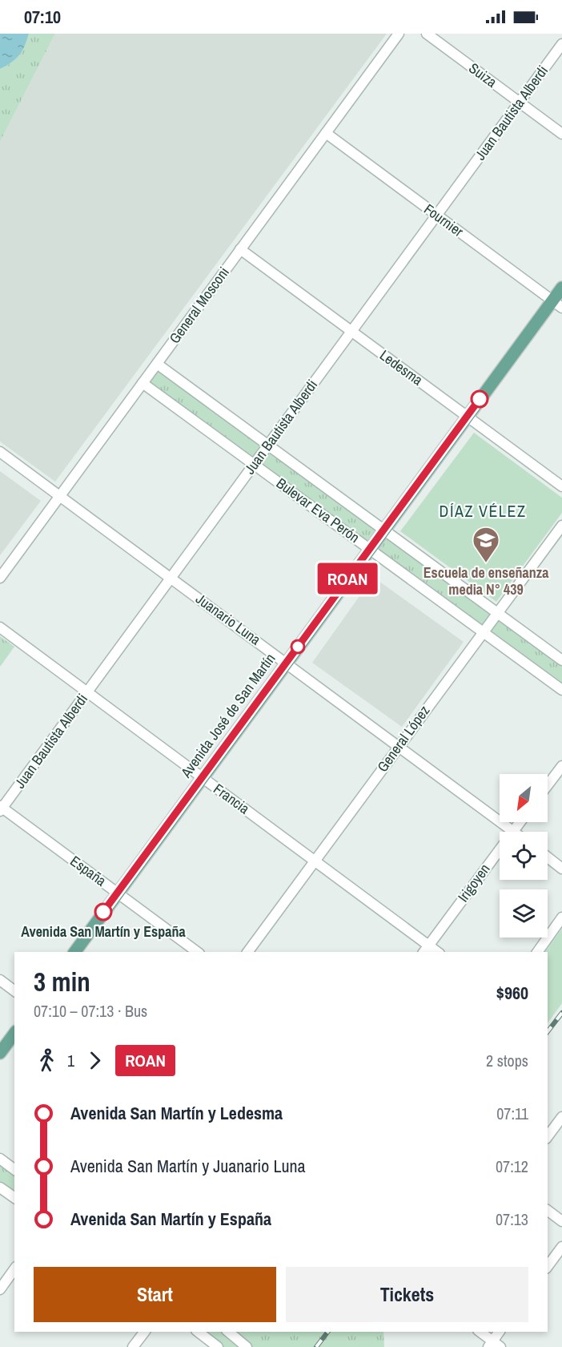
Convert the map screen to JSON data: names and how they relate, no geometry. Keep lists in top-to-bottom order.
{
  "streets": {
    "main road": ["Avenida José de San Martín"],
    "street": [
      "Suiza",
      "Juan Bautista Alberdi",
      "Fournier",
      "General Mosconi",
      "Ledesma",
      "Bulevar Eva Perón",
      "Juanario Luna",
      "General López",
      "Francia",
      "España",
      "Irigoyen"
    ]
  },
  "crossings": [
    ["Suiza", "Juan Bautista Alberdi"],
    ["Juan Bautista Alberdi", "Fournier"],
    ["Juan Bautista Alberdi", "Ledesma"],
    ["Juan Bautista Alberdi", "Bulevar Eva Perón"],
    ["Juan Bautista Alberdi", "Juanario Luna"],
    ["Juan Bautista Alberdi", "Francia"],
    ["Juan Bautista Alberdi", "España"],
    ["Fournier", "General Mosconi"],
    ["Fournier", "Avenida José de San Martín"],
    ["General Mosconi", "Ledesma"],
    ["General Mosconi", "Bulevar Eva Perón"],
    ["General Mosconi", "Juanario Luna"],
    ["Ledesma", "Avenida José de San Martín"],
    ["Bulevar Eva Perón", "Avenida José de San Martín"],
    ["Bulevar Eva Perón", "General López"],
    ["Juanario Luna", "Avenida José de San Martín"],
    ["Juanario Luna", "General López"],
    ["Juanario Luna", "Irigoyen"],
    ["Avenida José de San Martín", "Francia"],
    ["Avenida José de San Martín", "España"],
    ["General López", "Francia"],
    ["Francia", "Irigoyen"]
  ],
  "districts": ["DÍAZ VÉLEZ"],
  "places": {
    "school or university": ["Escuela de enseñanza media N° 439"],
    "other": ["Avenida San Martín y España"]
  },
  "lines": ["bus line ROAN"],
  "north": "bottom left",
  "page": {
    "status": "07:10",
    "on_map": "ROAN",
    "heading": ["3 min", "07:10 – 07:13 · Bus", "$960"],
    "legs": ["1", "ROAN", "2 stops"],
    "list": [
      {
        "name": "Avenida San Martín y Ledesma",
        "value": "07:11"
      },
      {
        "name": "Avenida San Martín y Juanario Luna",
        "value": "07:12"
      },
      {
        "name": "Avenida San Martín y España",
        "value": "07:13"
      }
    ],
    "buttons": ["Start", "Tickets"]
  }
}
